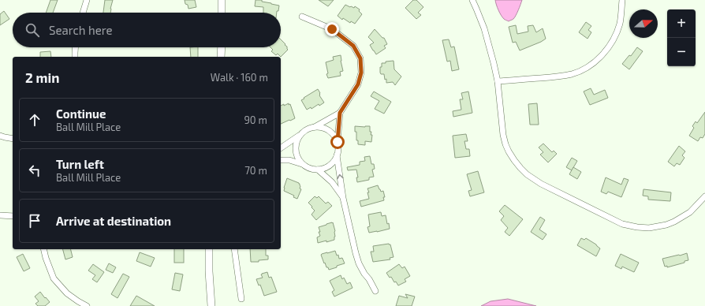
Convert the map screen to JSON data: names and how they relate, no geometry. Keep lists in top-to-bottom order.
{
  "north": "right",
  "page": {
    "map_buttons": ["+", "−"],
    "search": "Search here",
    "heading": ["2 min", "Walk · 160 m"],
    "list": [
      ["Continue", "Ball Mill Place", "90 m"],
      ["Turn left", "Ball Mill Place", "70 m"],
      "Arrive at destination"
    ]
  }
}
